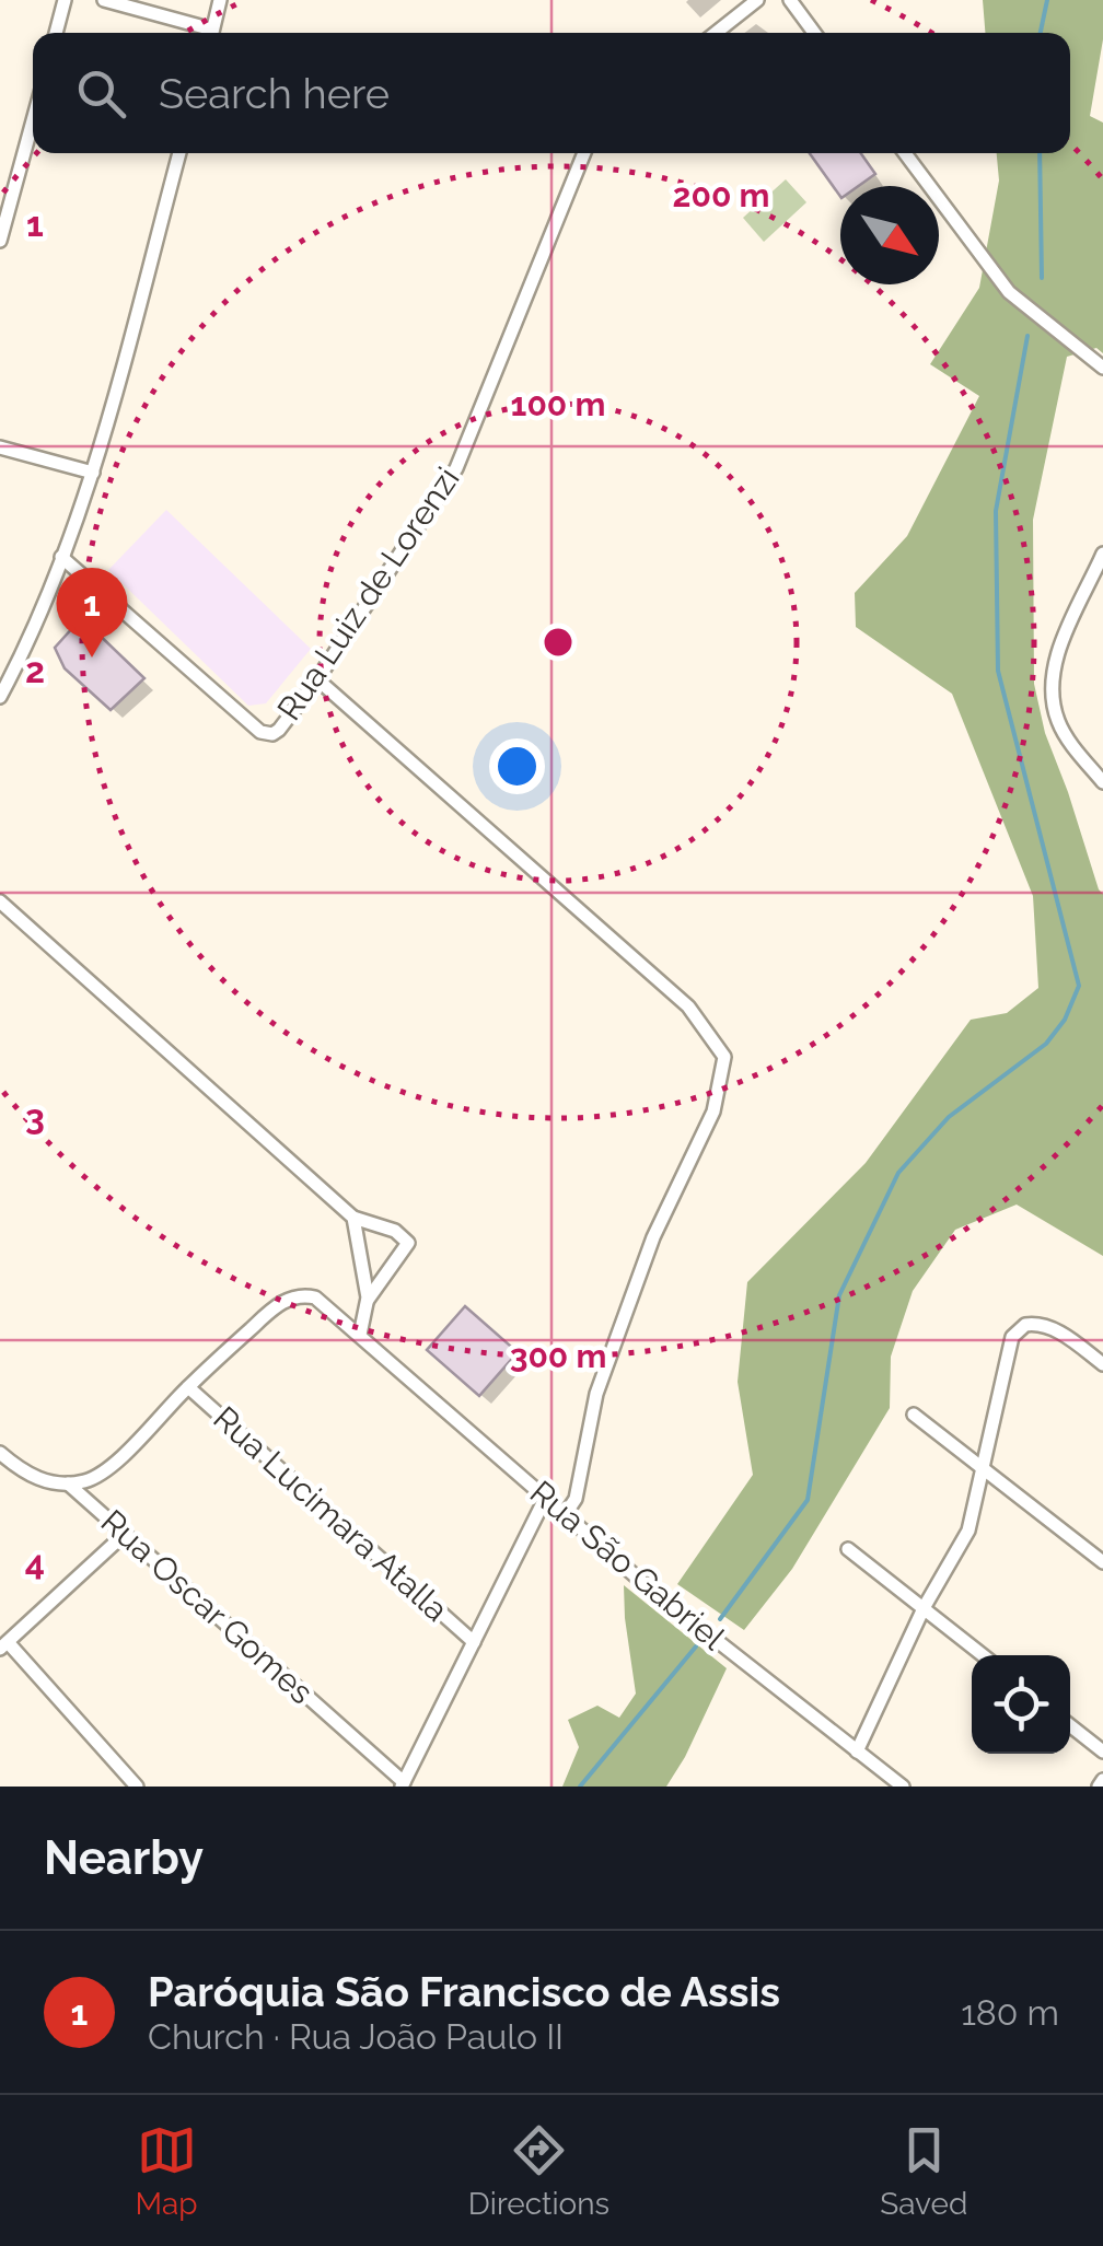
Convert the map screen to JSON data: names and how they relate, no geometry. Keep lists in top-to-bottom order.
{
  "streets": {
    "street": [
      "Rua Luiz de Lorenzi",
      "Rua Lucimara Atalla",
      "Rua São Gabriel",
      "Rua Oscar Gomes"
    ]
  },
  "crossings": [
    ["Rua Lucimara Atalla", "Rua São Gabriel"]
  ],
  "north": "bottom right",
  "page": {
    "search": "Search here",
    "pins": "1",
    "heading": "Nearby",
    "list": [
      {
        "mark": "1",
        "name": "Paróquia São Francisco de Assis",
        "note": "Church · Rua João Paulo II",
        "value": "180 m"
      }
    ],
    "nav": ["Map", "Directions", "Saved"]
  },
  "grid": {
    "rows": [
      "1",
      "2",
      "3",
      "4"
    ]
  },
  "rings": ["200 m", "100 m", "300 m"]
}
